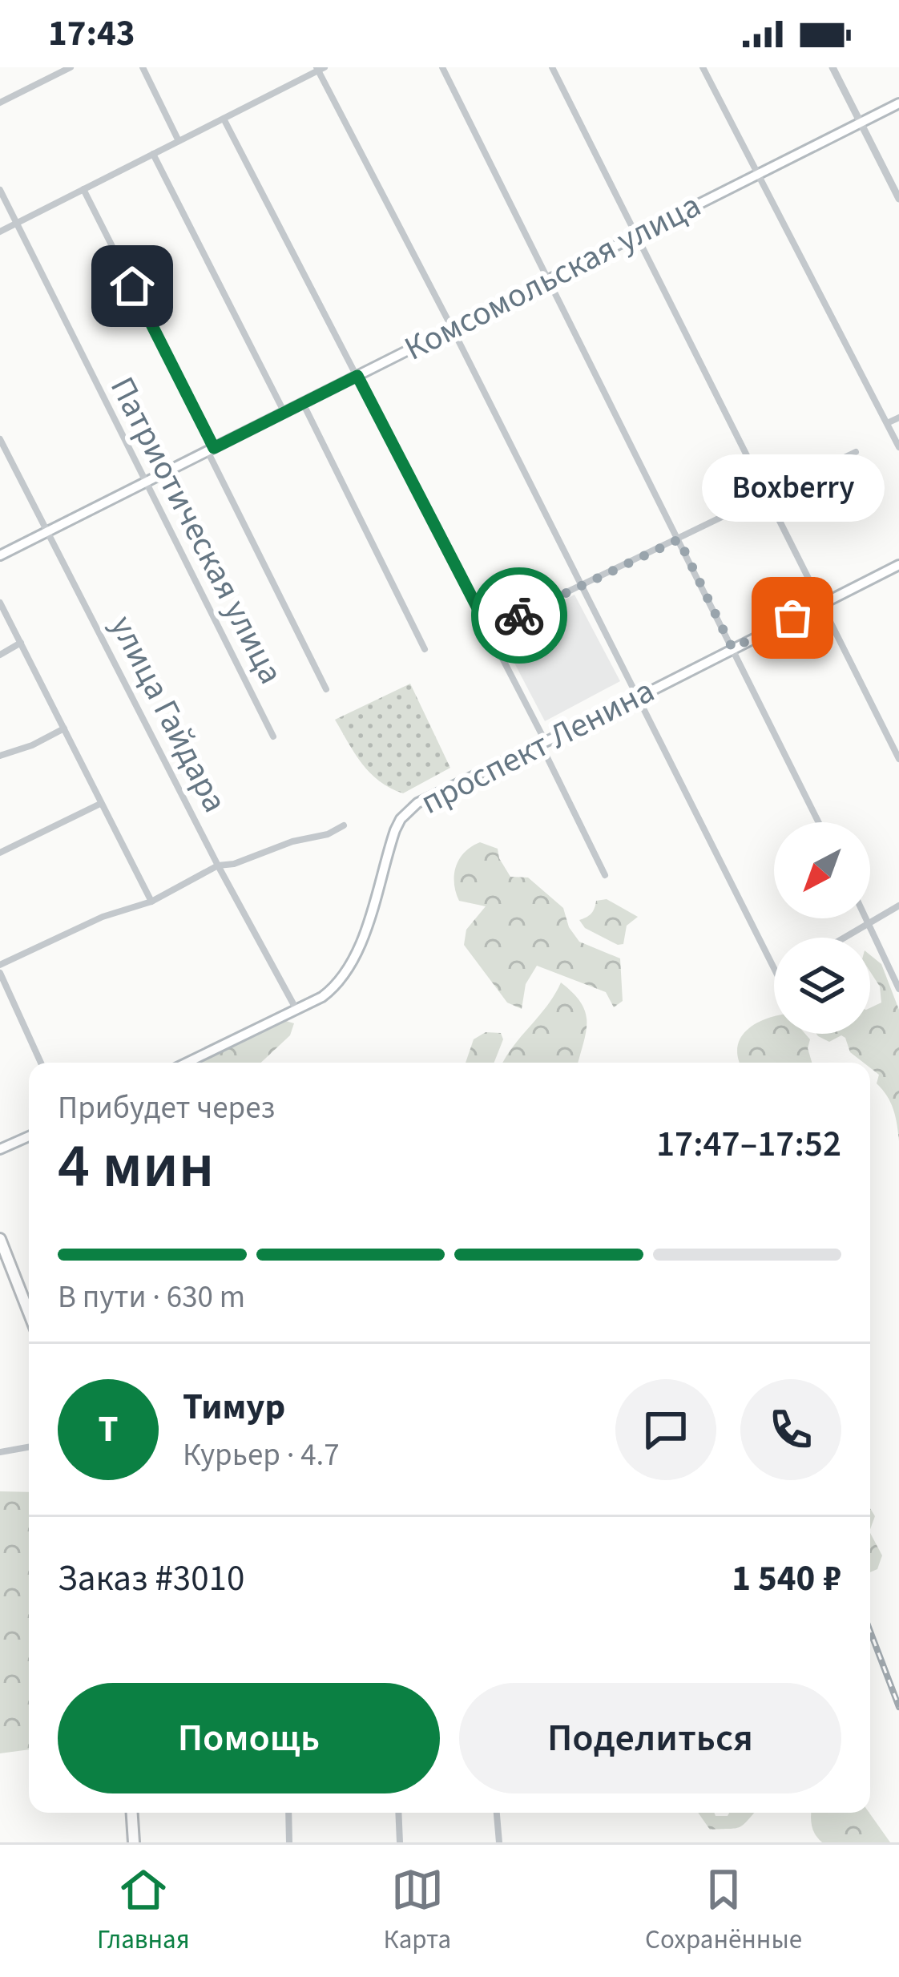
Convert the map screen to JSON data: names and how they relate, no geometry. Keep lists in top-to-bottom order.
{
  "streets": {
    "main road": ["Комсомольская улица", "проспект Ленина"],
    "street": ["Патриотическая улица", "улица Гайдара"]
  },
  "crossings": [
    ["Комсомольская улица", "Патриотическая улица"],
    ["Комсомольская улица", "улица Гайдара"],
    ["улица Гайдара", "проспект Ленина"]
  ],
  "places": ["Boxberry"],
  "north": "bottom left",
  "page": {
    "status": "17:43",
    "bubble": "Boxberry",
    "heading": ["4 мин", "Прибудет через", "17:47–17:52"],
    "panel": [
      "Тимур",
      "Курьер · 4.7",
      "Заказ #3010",
      "1 540 ₽"
    ],
    "bar": "В пути · 630 m",
    "round": "Т",
    "buttons": ["Помощь", "Поделиться"],
    "tabs": ["Главная", "Карта", "Сохранённые"]
  }
}
